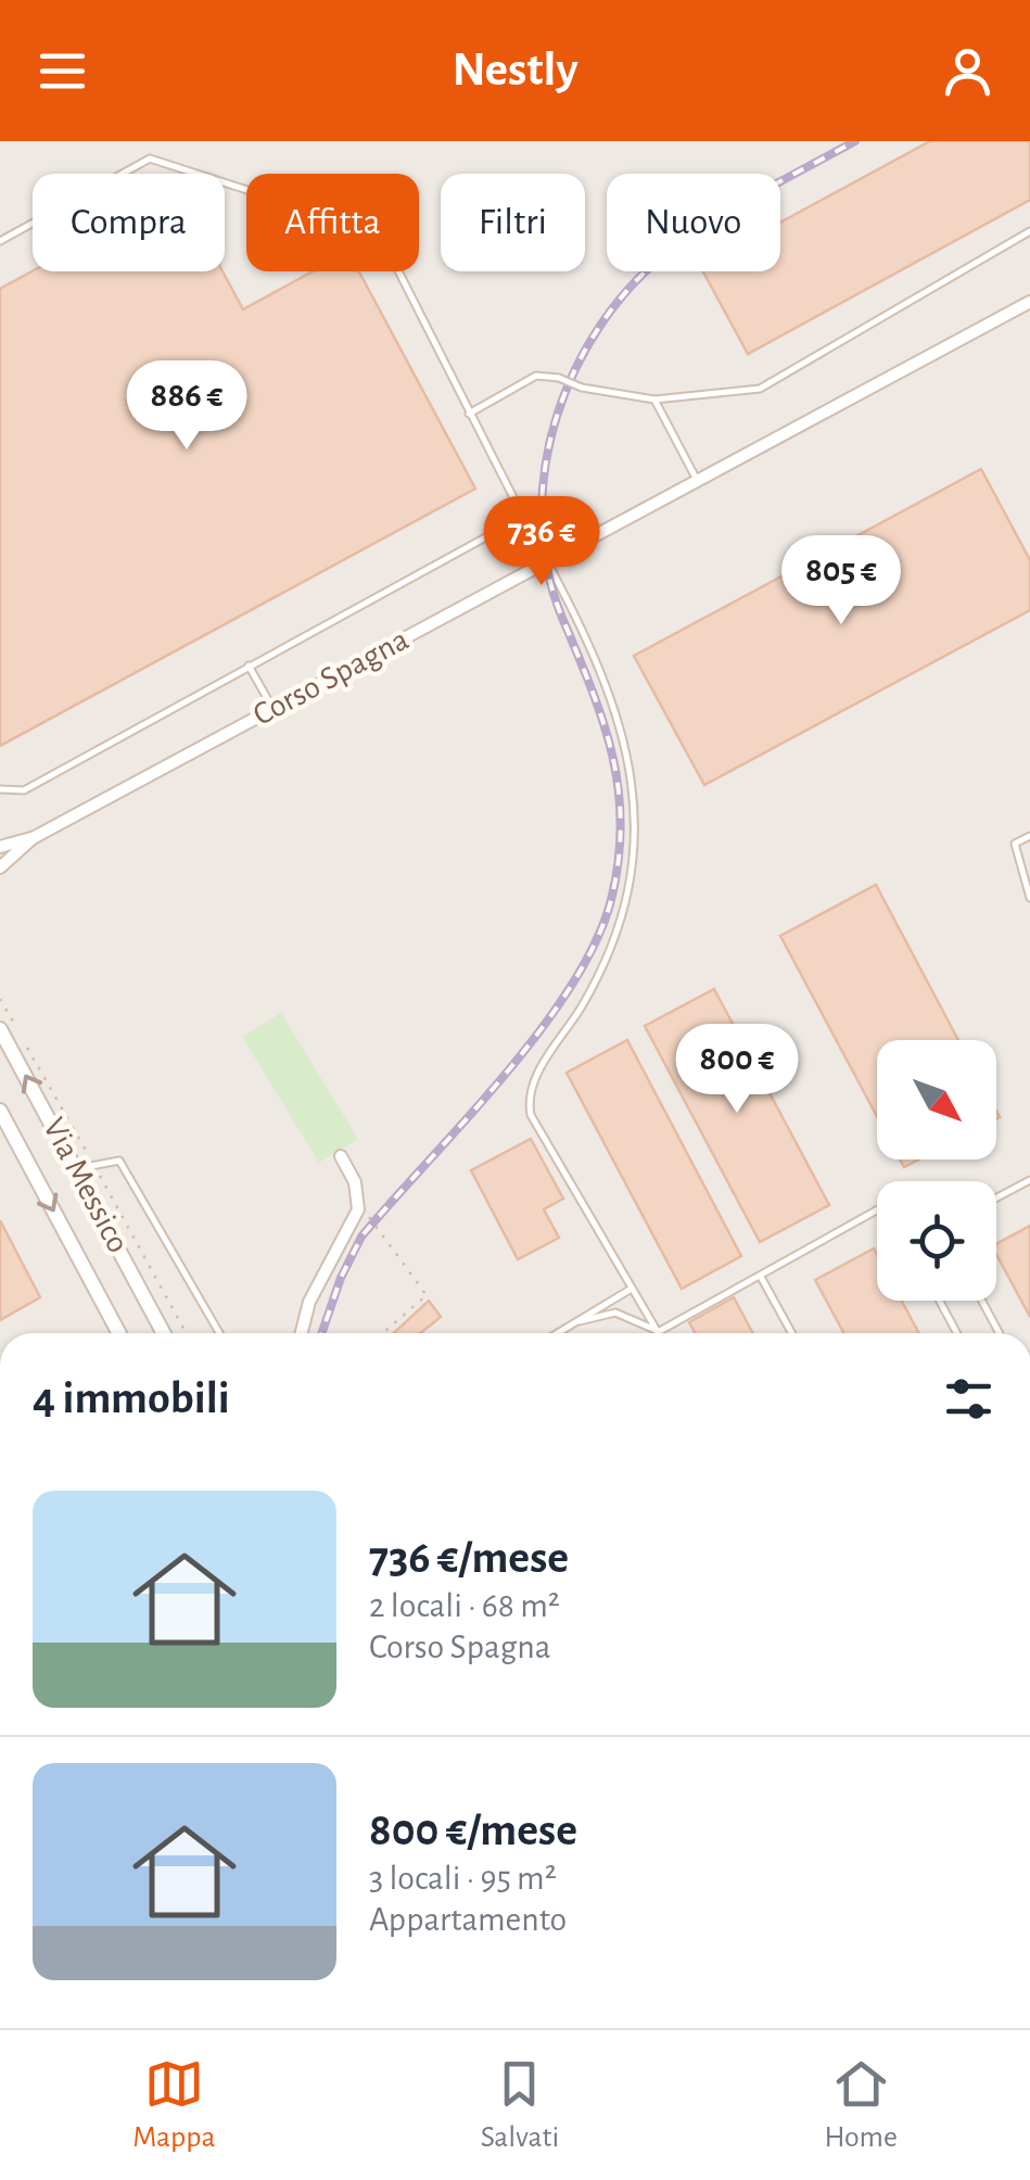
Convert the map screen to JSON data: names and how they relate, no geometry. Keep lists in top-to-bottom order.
{
  "streets": {
    "street": ["Corso Spagna", "Via Messico"]
  },
  "north": "bottom right",
  "page": {
    "header": "Nestly",
    "chip": [
      "Compra",
      "Affitta",
      "Filtri",
      "Nuovo"
    ],
    "price": [
      "886 €",
      "736 €",
      "805 €",
      "800 €"
    ],
    "heading": "4 immobili",
    "list": [
      {
        "name": "736 €/mese",
        "note": "2 locali · 68 m² · Corso Spagna"
      },
      {
        "name": "800 €/mese",
        "note": "3 locali · 95 m² · Appartamento"
      }
    ],
    "tabs": ["Mappa", "Salvati", "Home"]
  }
}
